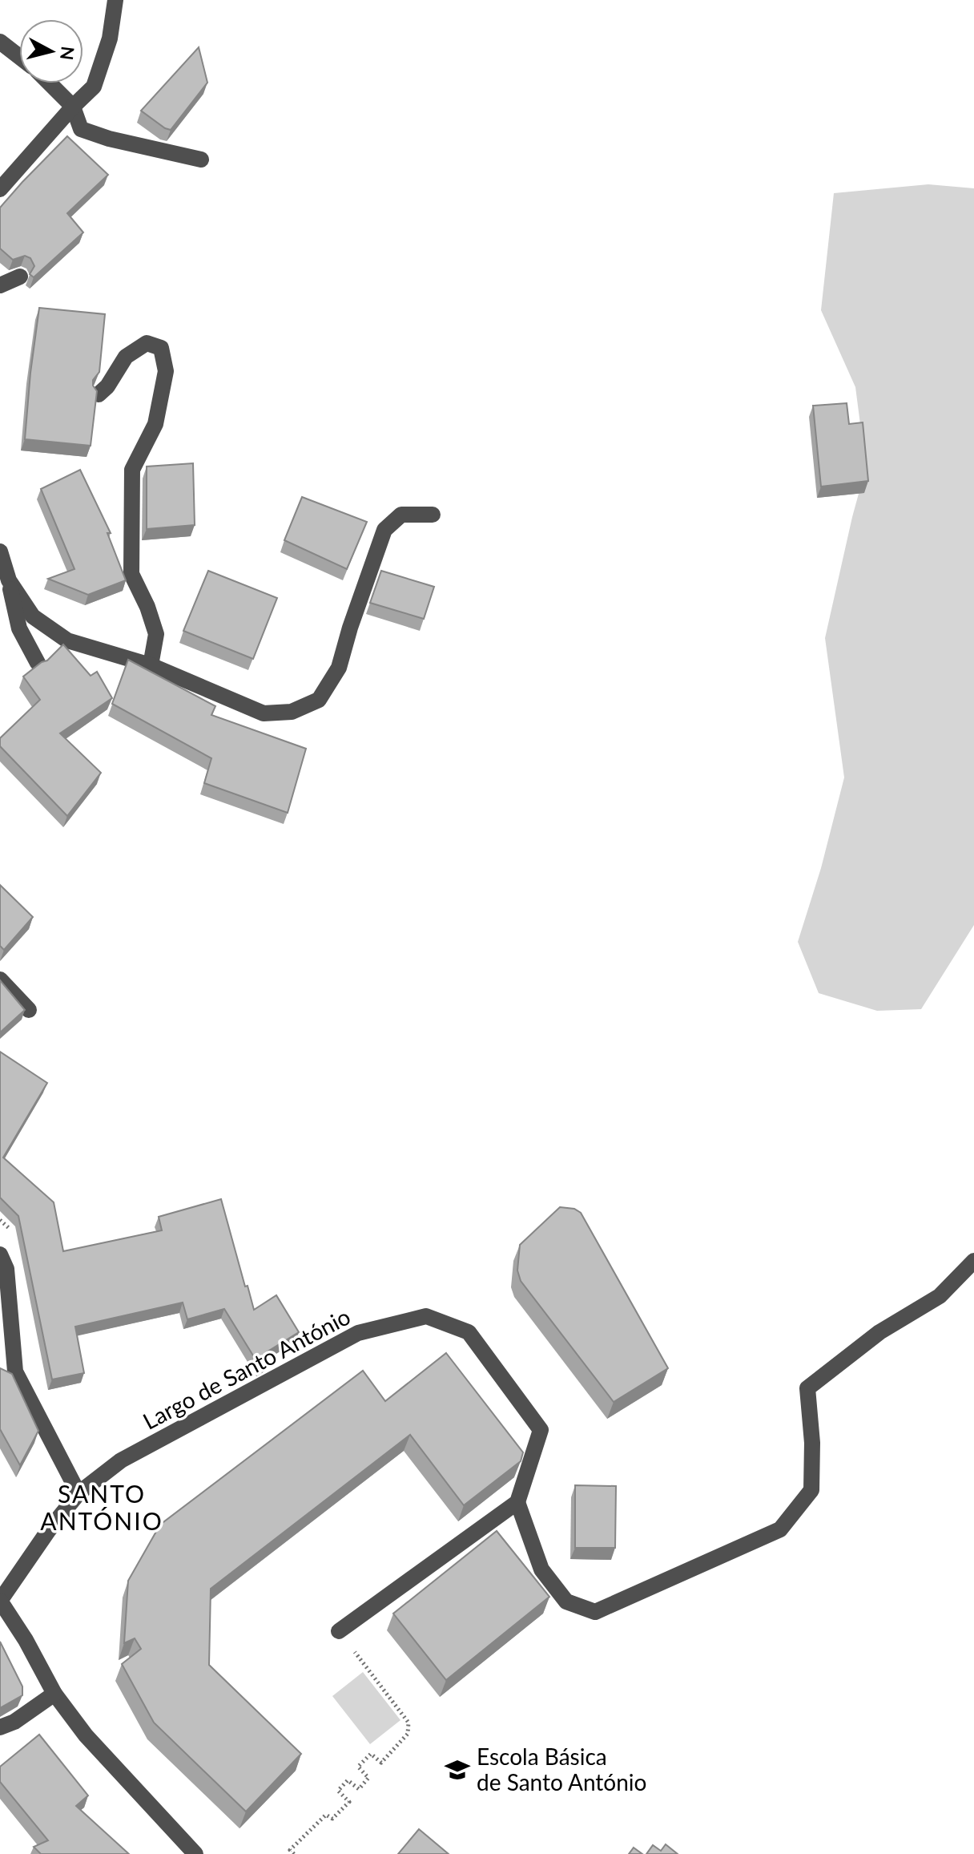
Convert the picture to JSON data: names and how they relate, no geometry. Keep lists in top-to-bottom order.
{
  "streets": {
    "street": ["Largo de Santo António"]
  },
  "districts": ["SANTO ANTÓNIO"],
  "places": {
    "school or university": ["Escola Básica de Santo António"]
  },
  "north": "right"
}
